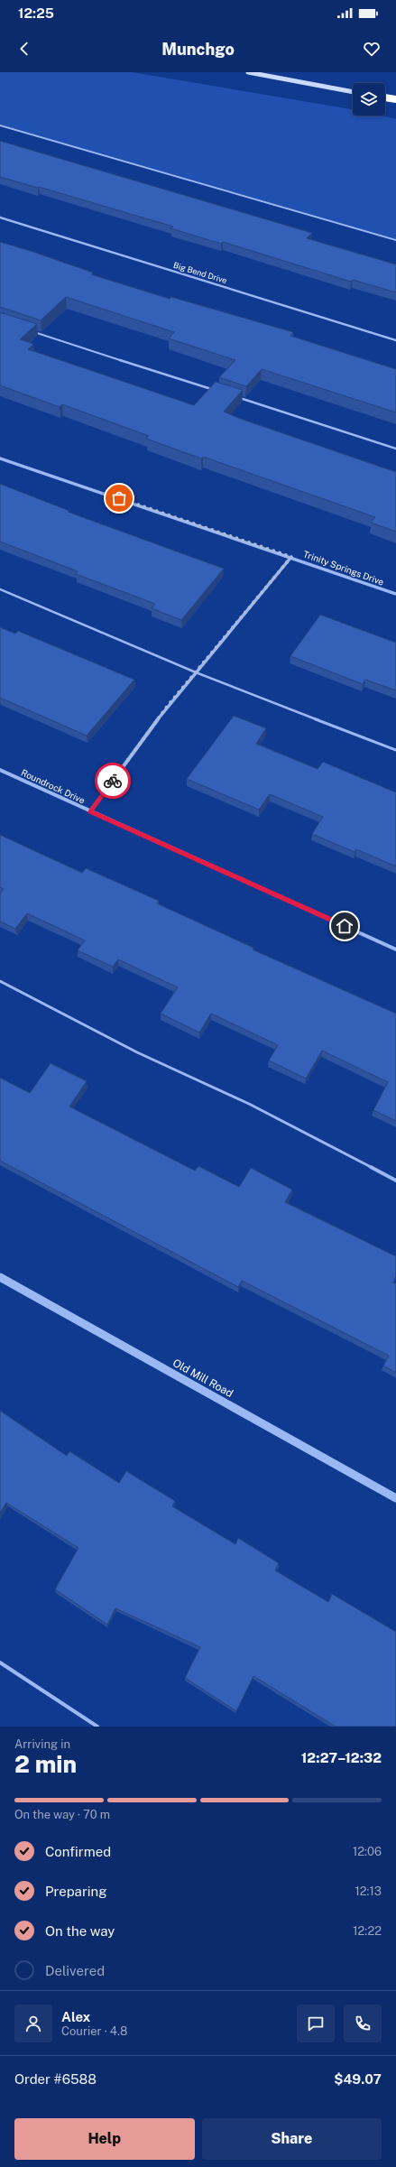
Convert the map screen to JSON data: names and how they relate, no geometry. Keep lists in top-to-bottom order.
{
  "streets": {
    "street": [
      "Big Bend Drive",
      "Trinity Springs Drive",
      "Roundrock Drive",
      "Old Mill Road"
    ]
  },
  "page": {
    "status": "12:25",
    "header": "Munchgo",
    "heading": ["2 min", "Arriving in", "12:27–12:32"],
    "panel": [
      "Alex",
      "Courier · 4.8",
      "Order #6588",
      "$49.07"
    ],
    "bar": "On the way · 70 m",
    "list": [
      ["Confirmed", "12:06"],
      ["Preparing", "12:13"],
      ["On the way", "12:22"],
      "Delivered"
    ],
    "buttons": ["Help", "Share"]
  }
}
